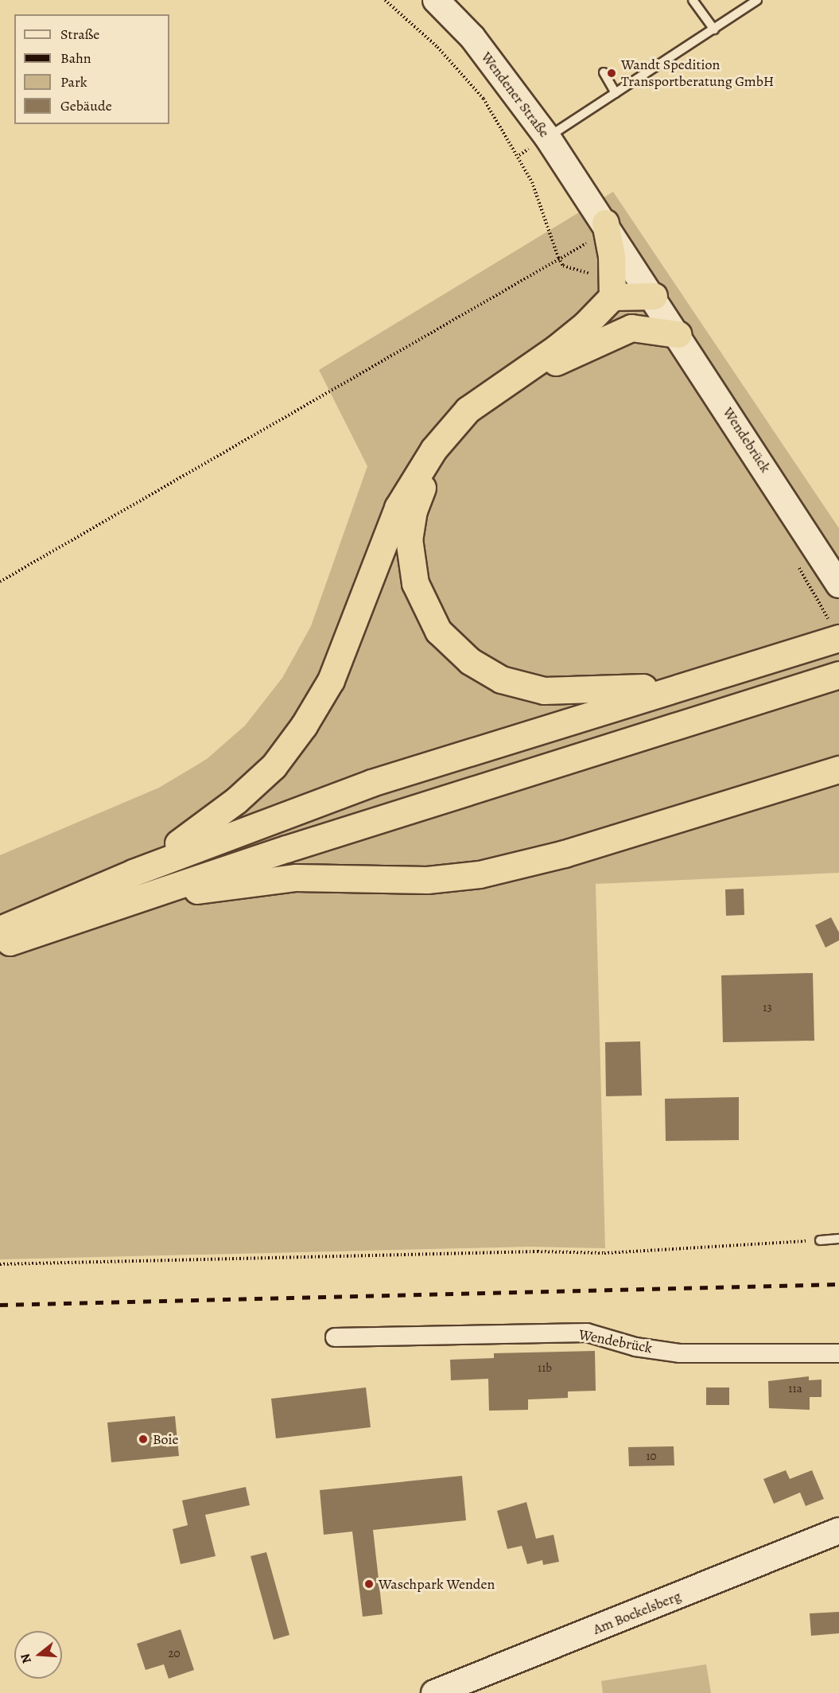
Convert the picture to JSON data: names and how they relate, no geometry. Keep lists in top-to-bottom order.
{
  "streets": {
    "main road": ["Wendener Straße", "Wendebrück", "Am Bockelsberg"]
  },
  "crossings": [
    ["Wendener Straße", "Wendebrück"]
  ],
  "places": ["Wandt Spedition Transportberatung GmbH", "Boie", "Waschpark Wenden"],
  "house_numbers": [
    "13",
    "11b",
    "11a",
    "10",
    "20"
  ],
  "legend": [
    "Straße",
    "Bahn",
    "Park",
    "Gebäude"
  ],
  "north": "left"
}
